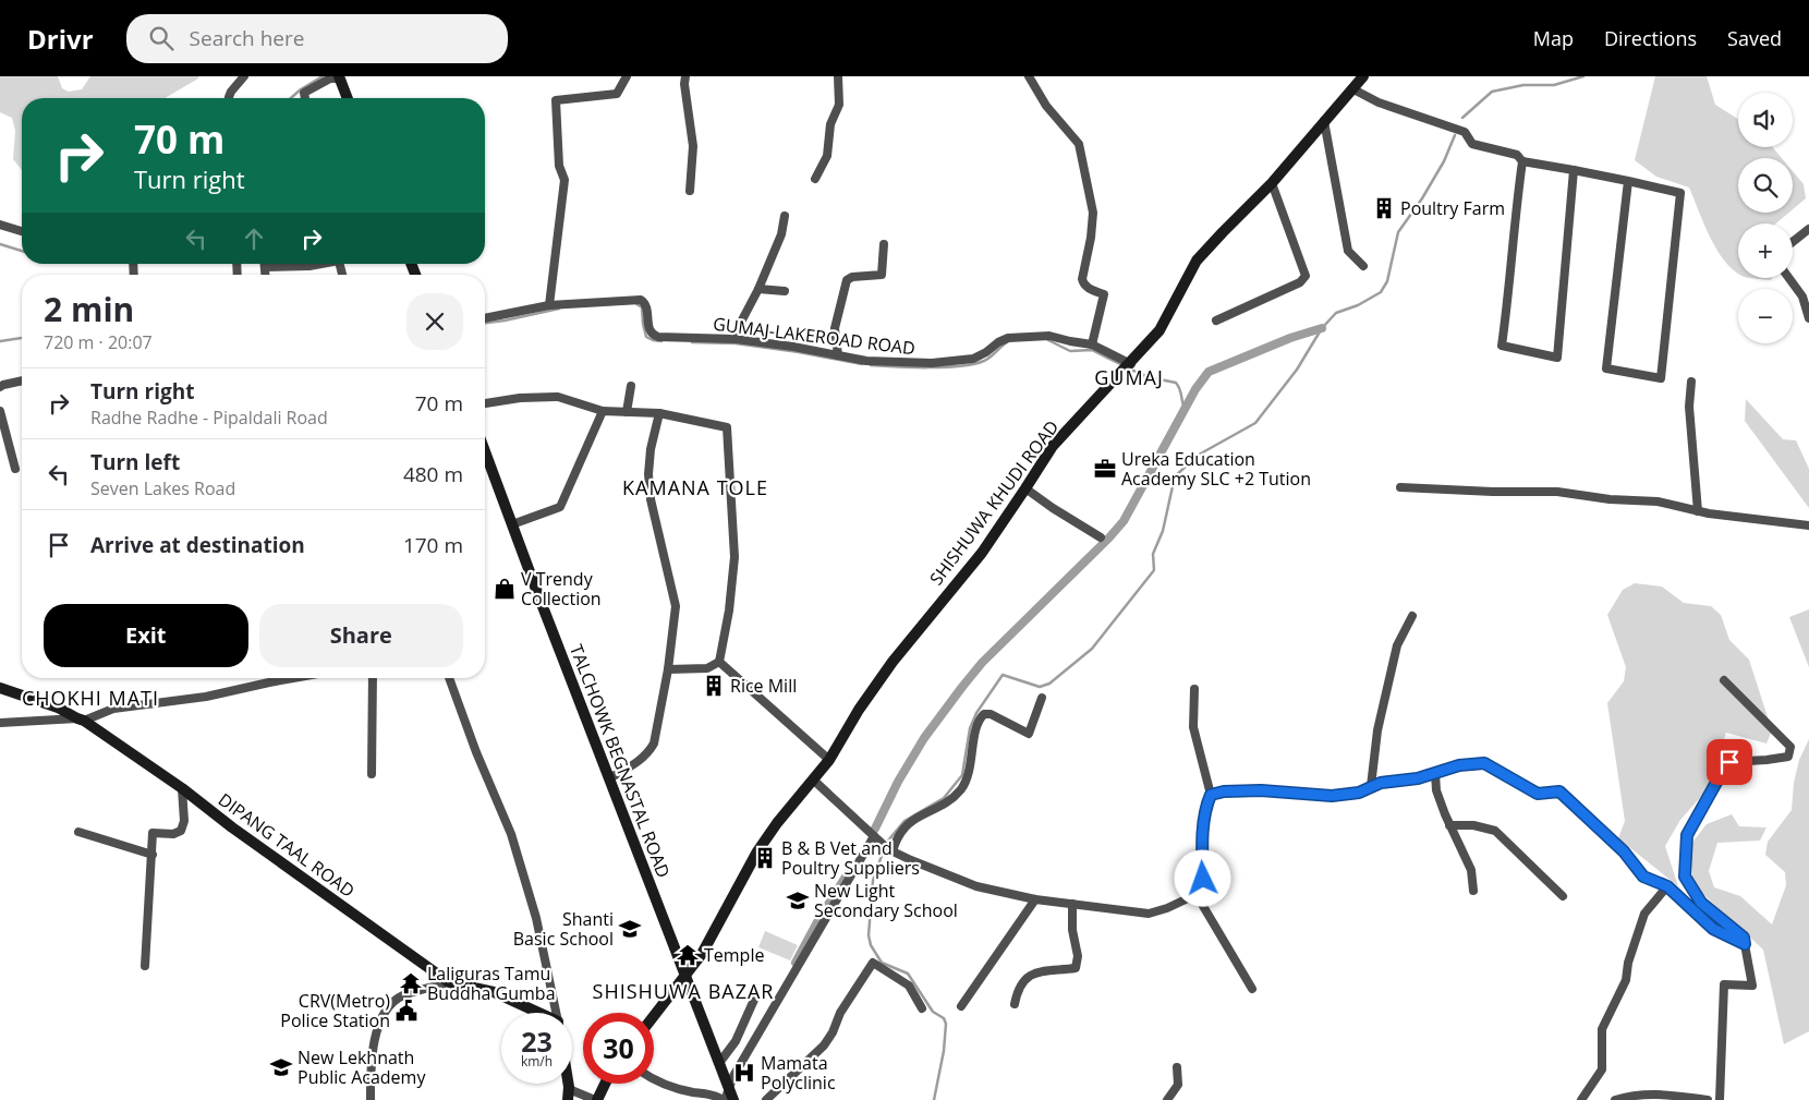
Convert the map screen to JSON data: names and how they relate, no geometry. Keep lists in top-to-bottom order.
{
  "streets": {
    "main road": ["SHISHUWA KHUDI ROAD", "TALCHOWK BEGNASTAL ROAD", "DIPANG TAAL ROAD"],
    "street": ["GUMAJ-LAKEROAD ROAD"]
  },
  "crossings": [
    ["GUMAJ-LAKEROAD ROAD", "SHISHUWA KHUDI ROAD"],
    ["SHISHUWA KHUDI ROAD", "TALCHOWK BEGNASTAL ROAD"]
  ],
  "districts": [
    "GUMAJ",
    "KAMANA TOLE",
    "CHOKHI MATI",
    "SHISHUWA BAZAR"
  ],
  "places": {
    "building": ["Poultry Farm", "Rice Mill", "B & B Vet and Poultry Suppliers"],
    "office": ["Ureka Education Academy SLC +2 Tution"],
    "shop": ["V Trendy Collection"],
    "school or university": ["New Light Secondary School", "Shanti Basic School", "New Lekhnath Public Academy"],
    "temple": ["Temple", "Laliguras Tamu Buddha Gumba"],
    "public building": ["CRV(Metro) Police Station"],
    "hospital": ["Mamata Polyclinic"]
  },
  "page": {
    "header": "Drivr",
    "search": "Search here",
    "nav": ["Map", "Directions", "Saved"],
    "map_buttons": ["+", "−"],
    "turn": ["70 m", "Turn right"],
    "heading": ["2 min", "720 m · 20:07"],
    "list": [
      {
        "name": "Turn right",
        "note": "Radhe Radhe - Pipaldali Road",
        "value": "70 m"
      },
      {
        "name": "Turn left",
        "note": "Seven Lakes Road",
        "value": "480 m"
      },
      {
        "name": "Arrive at destination",
        "value": "170 m"
      }
    ],
    "buttons": ["Exit", "Share"],
    "speed": "23 km/h",
    "limit": "30"
  }
}
